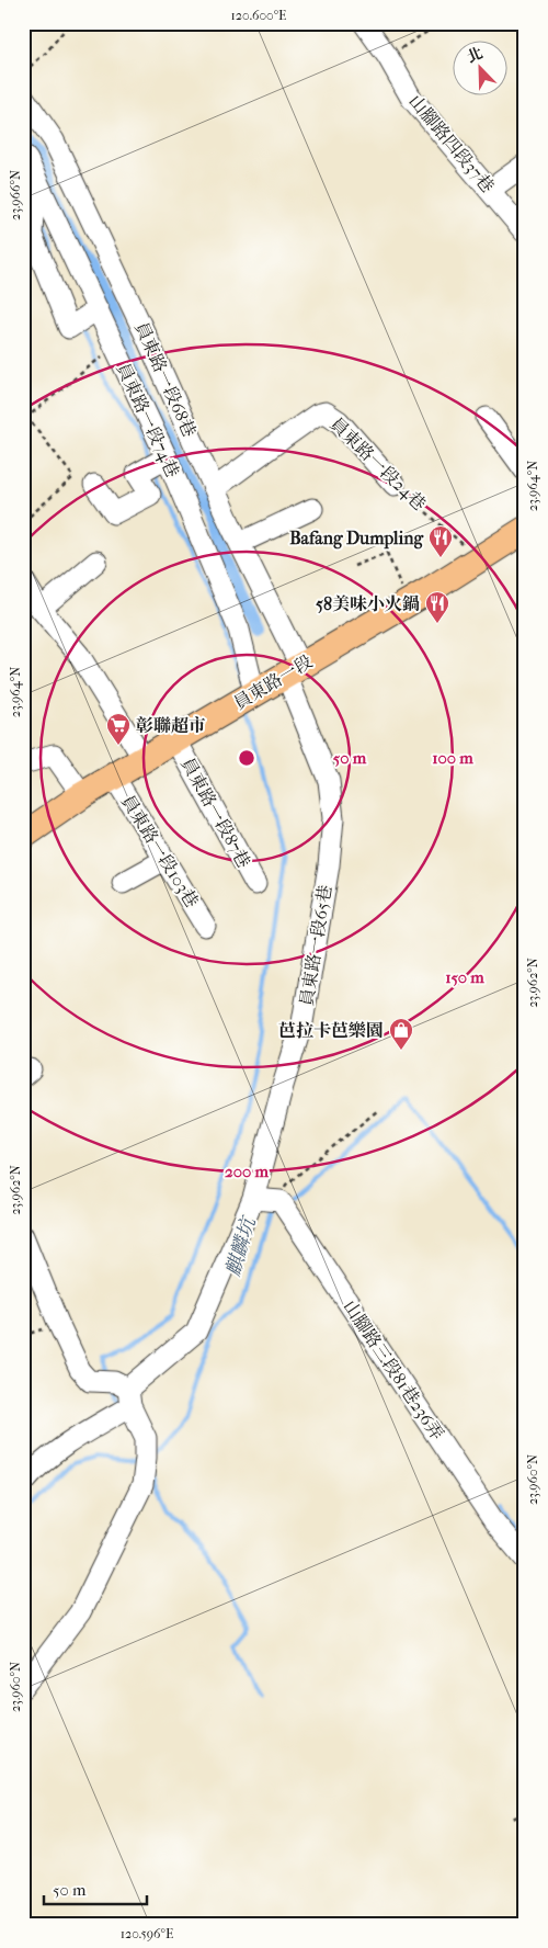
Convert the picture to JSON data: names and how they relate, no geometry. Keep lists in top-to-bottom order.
{
  "streets": {
    "main road": ["員東路一段"],
    "street": [
      "山腳路四段37巷",
      "員東路一段68巷",
      "員東路一段74巷",
      "員東路一段24巷",
      "員東路一段87巷",
      "員東路一段103巷",
      "員東路一段65巷",
      "山腳路三段81巷236弄"
    ]
  },
  "crossings": [
    ["員東路一段68巷", "員東路一段24巷"],
    ["員東路一段68巷", "員東路一段"],
    ["員東路一段68巷", "員東路一段65巷"],
    ["員東路一段74巷", "員東路一段"],
    ["員東路一段24巷", "員東路一段"],
    ["員東路一段", "員東路一段87巷"],
    ["員東路一段", "員東路一段103巷"],
    ["員東路一段", "員東路一段65巷"]
  ],
  "water": ["麒麟坑"],
  "places": {
    "restaurant": ["Bafang Dumpling", "58美味小火鍋"],
    "supermarket": ["彰聯超市"],
    "shop": ["芭拉卡芭樂園"]
  },
  "scale_bar": "50 m",
  "north": "top left",
  "coordinates": [
    "120.600°E",
    "23.966°N",
    "23.964°N",
    "23.962°N",
    "23.960°N",
    "120.596°E"
  ],
  "rings": [
    "50 m",
    "100 m",
    "150 m",
    "200 m"
  ]
}
